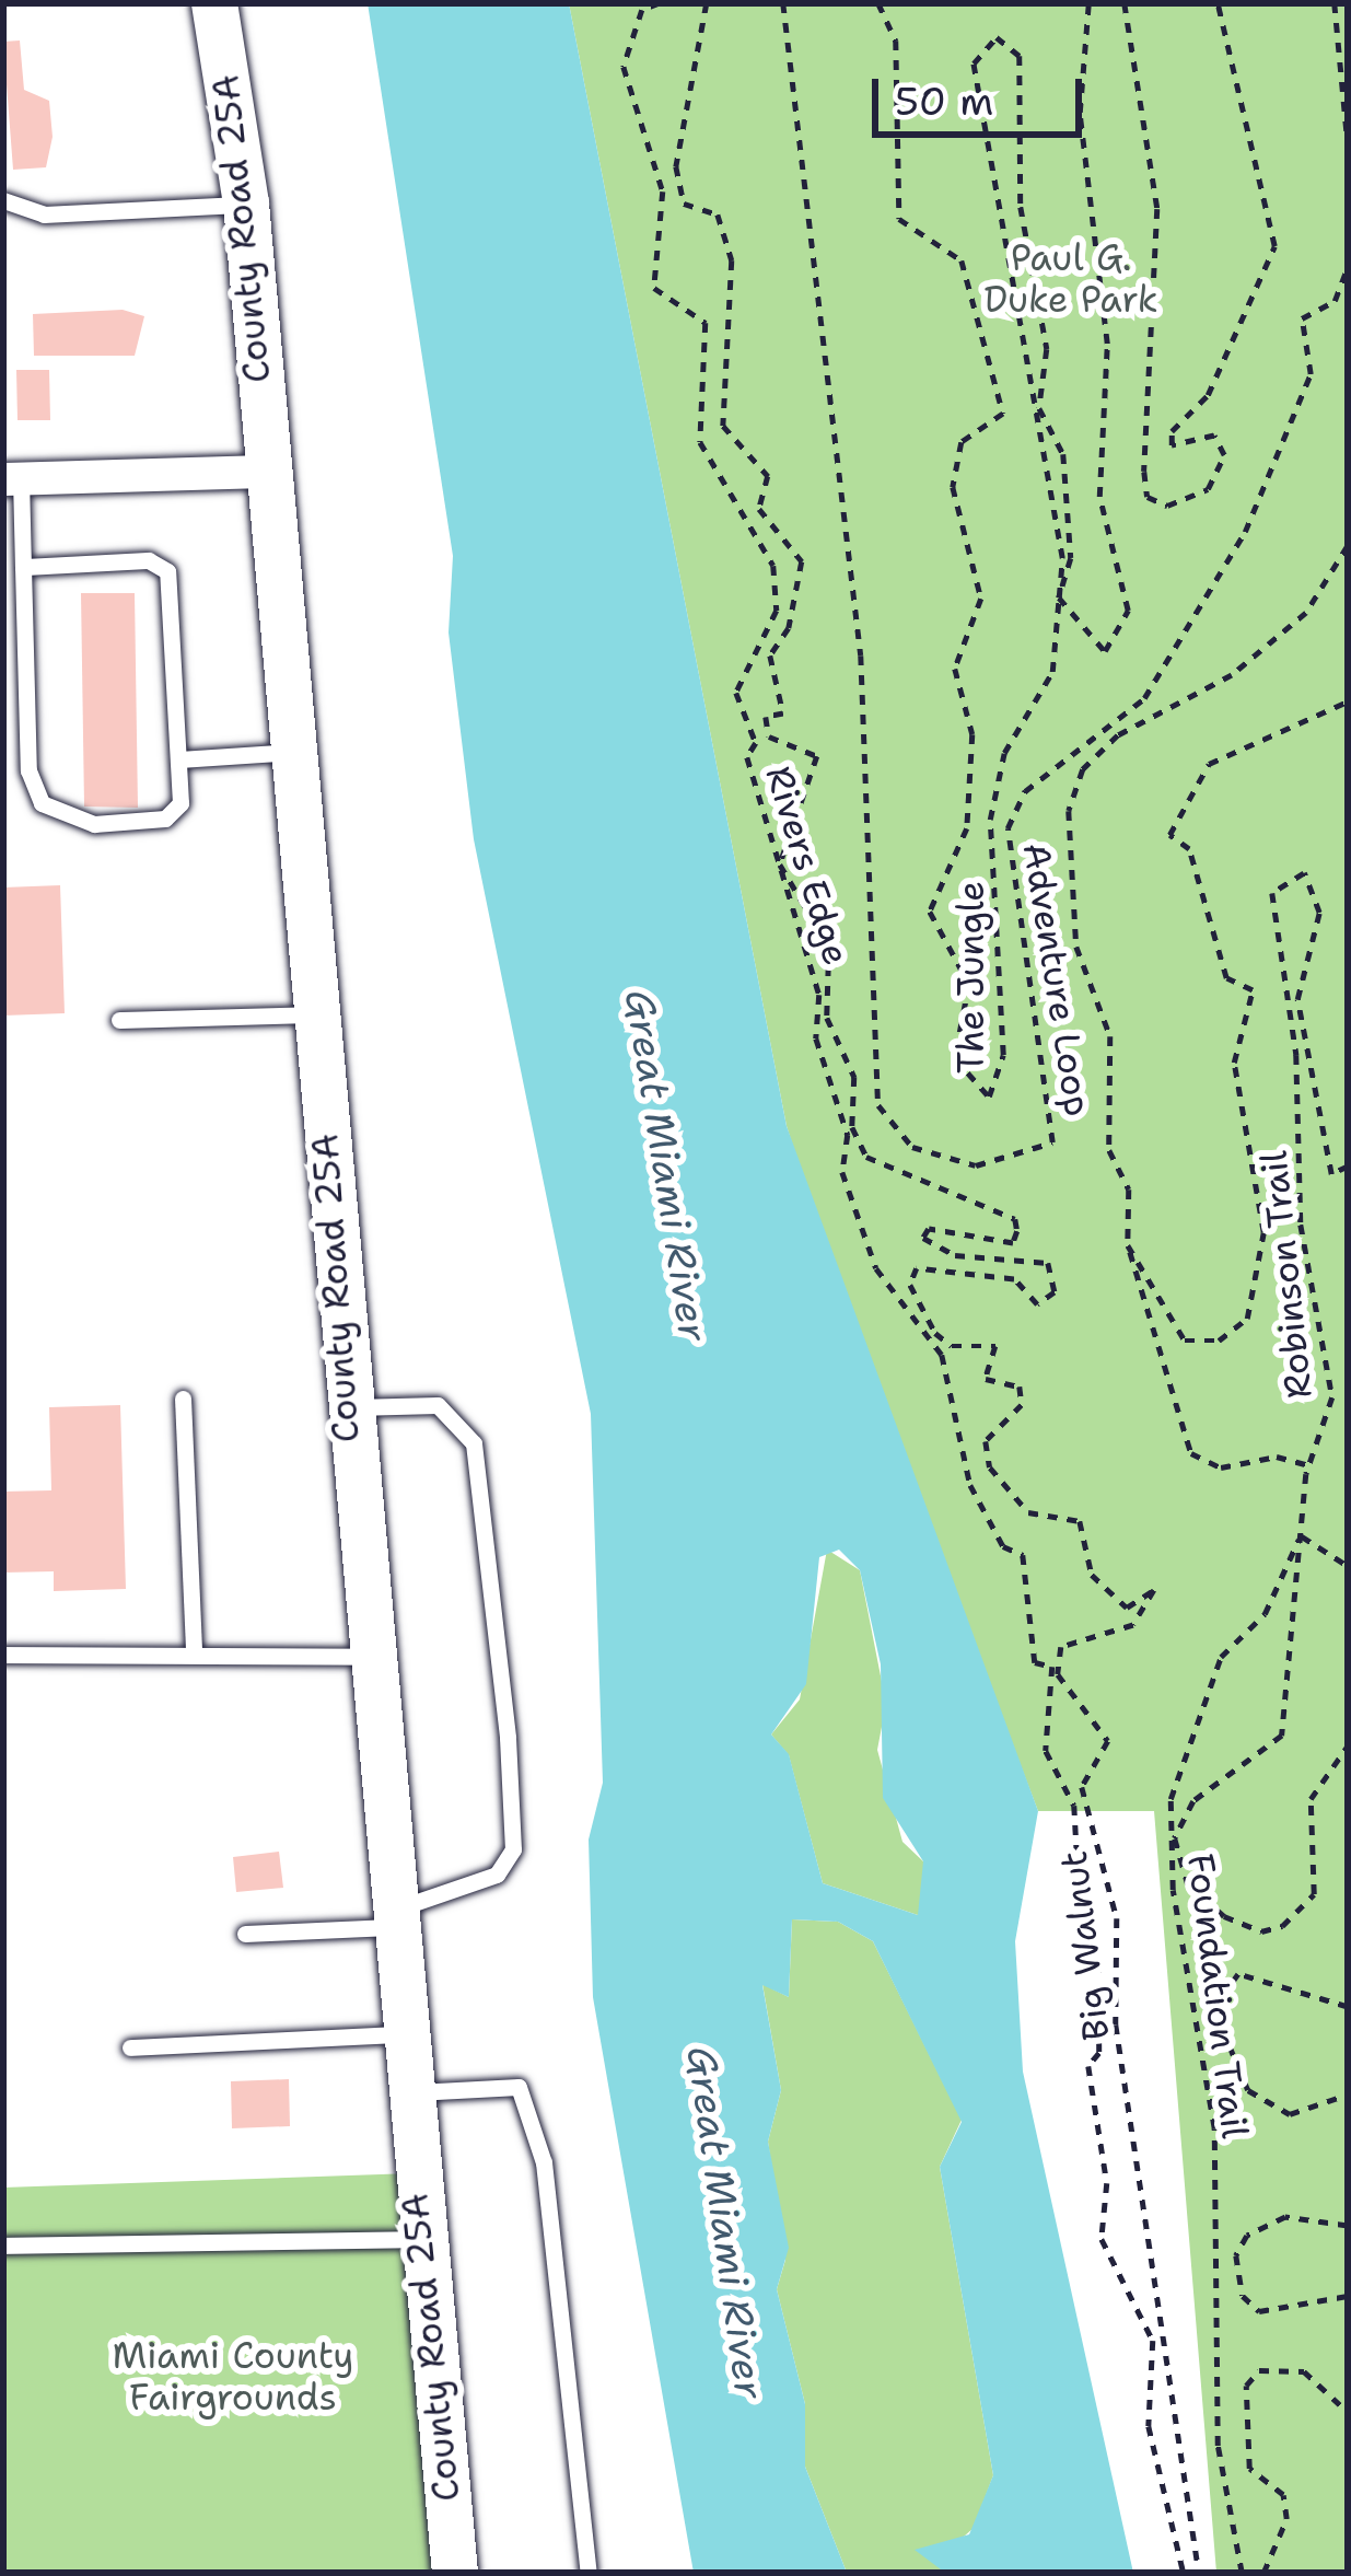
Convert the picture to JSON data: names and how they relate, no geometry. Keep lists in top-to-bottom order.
{
  "streets": {
    "main road": ["County Road 25A"],
    "path": [
      "Rivers Edge",
      "The Jungle",
      "Adventure Loop",
      "Robinson Trail",
      "Big Walnut",
      "Foundation Trail"
    ]
  },
  "crossings": [
    ["Robinson Trail", "Foundation Trail"]
  ],
  "water": ["Great Miami River"],
  "parks": ["Paul G. Duke Park", "Miami County Fairgrounds"],
  "scale_bar": "50 m"
}
